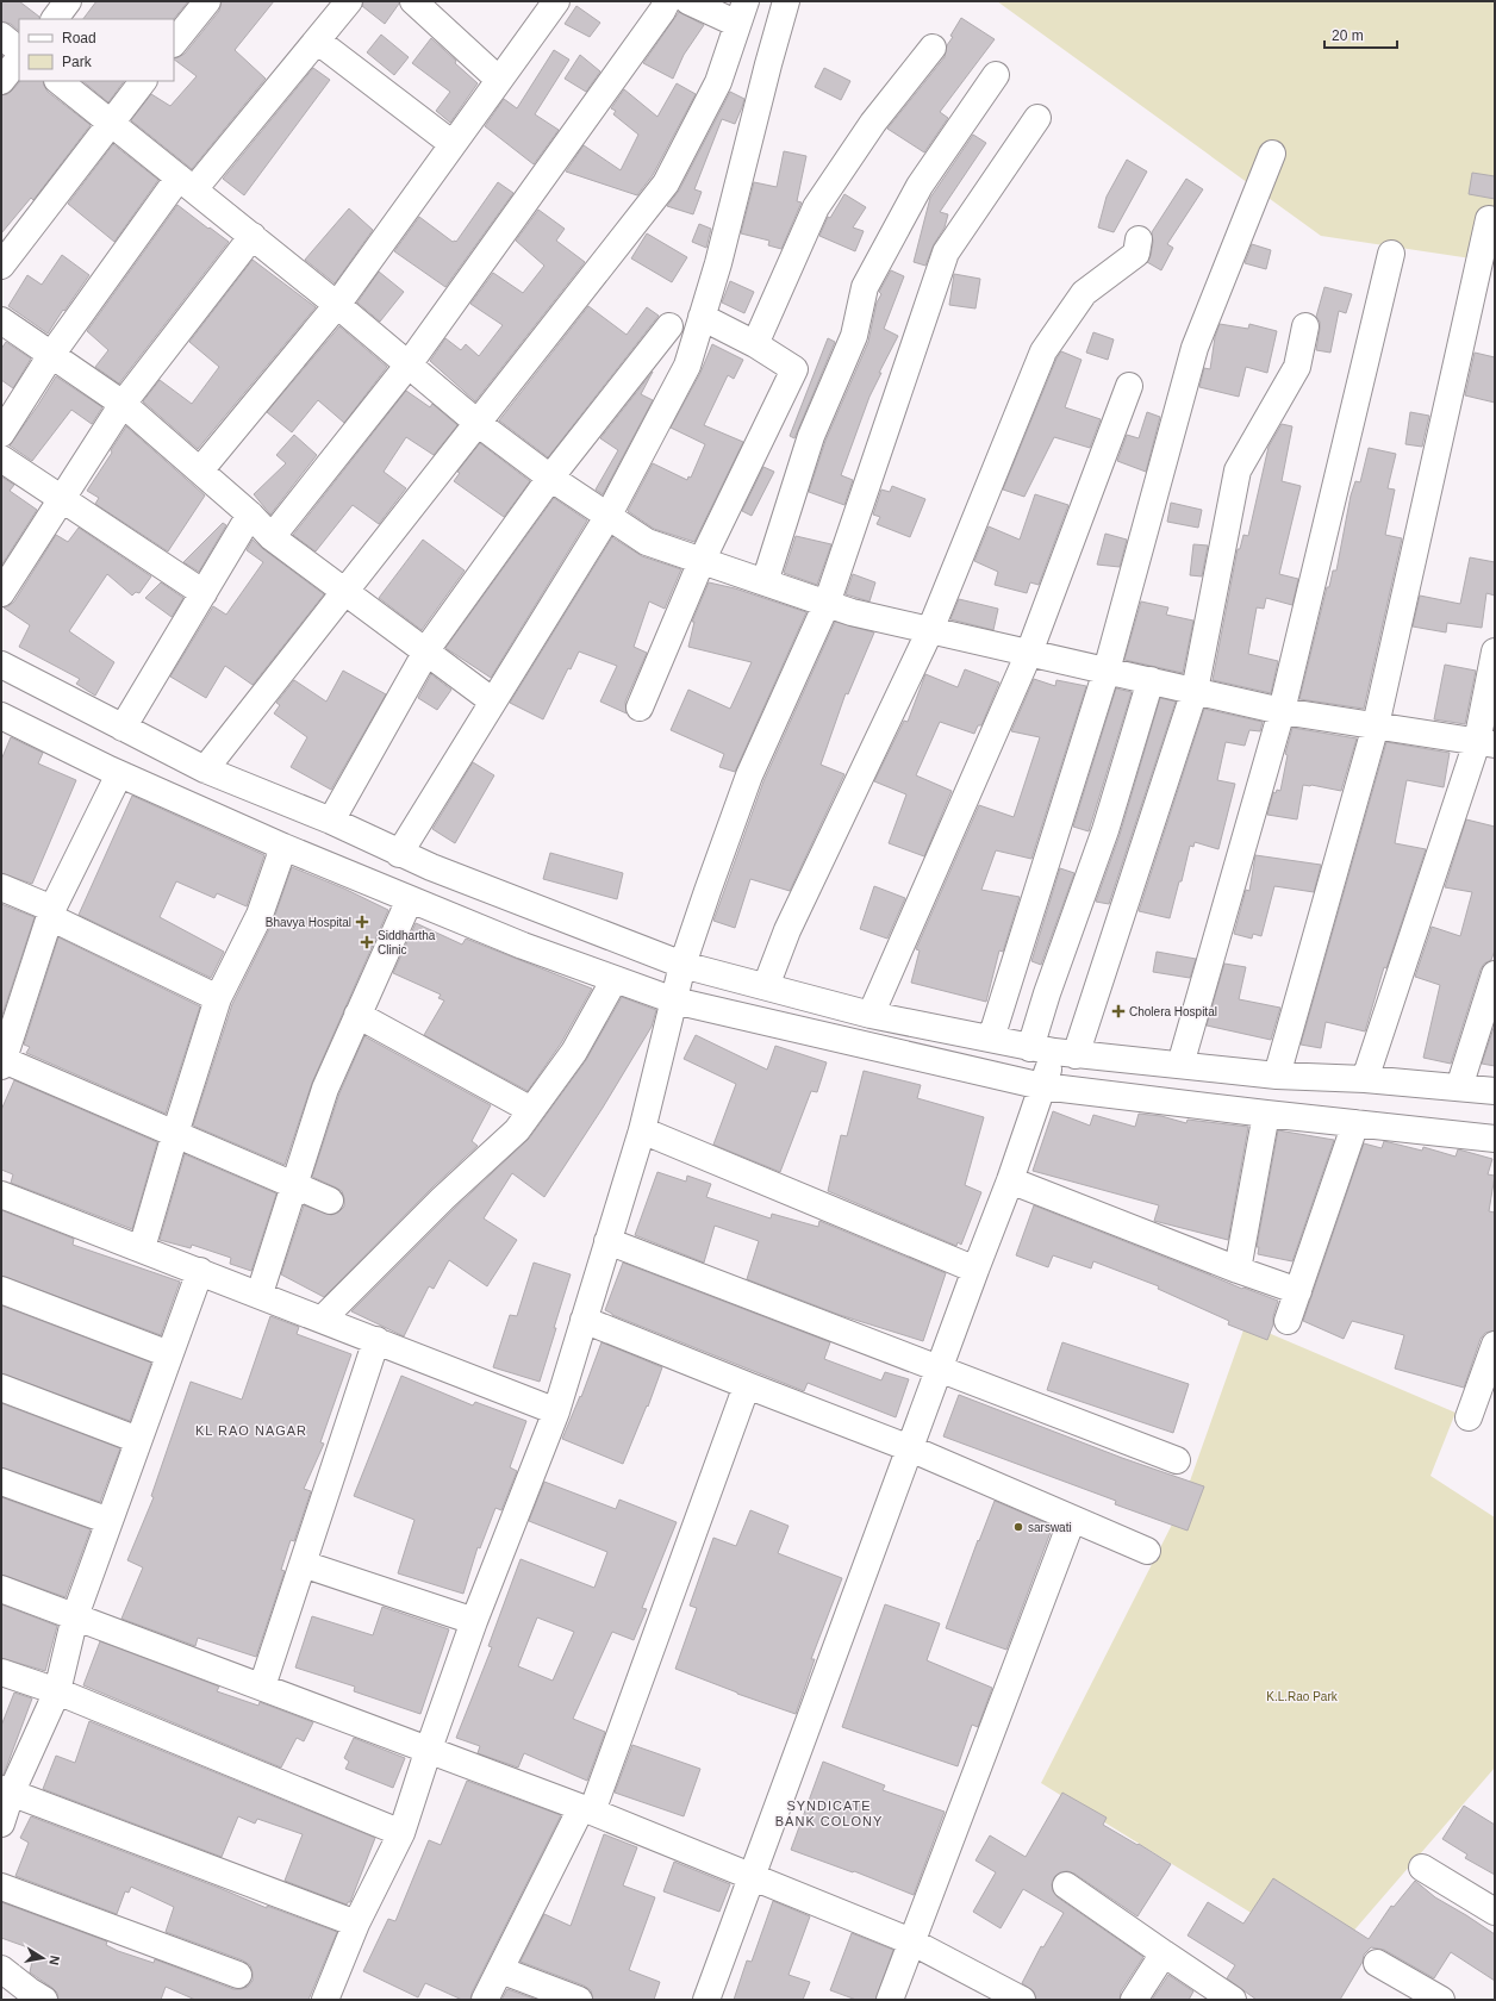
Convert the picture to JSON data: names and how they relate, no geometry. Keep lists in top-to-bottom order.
{
  "districts": ["KL RAO NAGAR", "SYNDICATE BANK COLONY"],
  "parks": ["K.L.Rao Park"],
  "places": {
    "health": ["Bhavya Hospital", "Siddhartha Clinic", "Cholera Hospital"],
    "other": ["sarswati"]
  },
  "legend": ["Road", "Park"],
  "scale_bar": "20 m",
  "north": "right"
}
